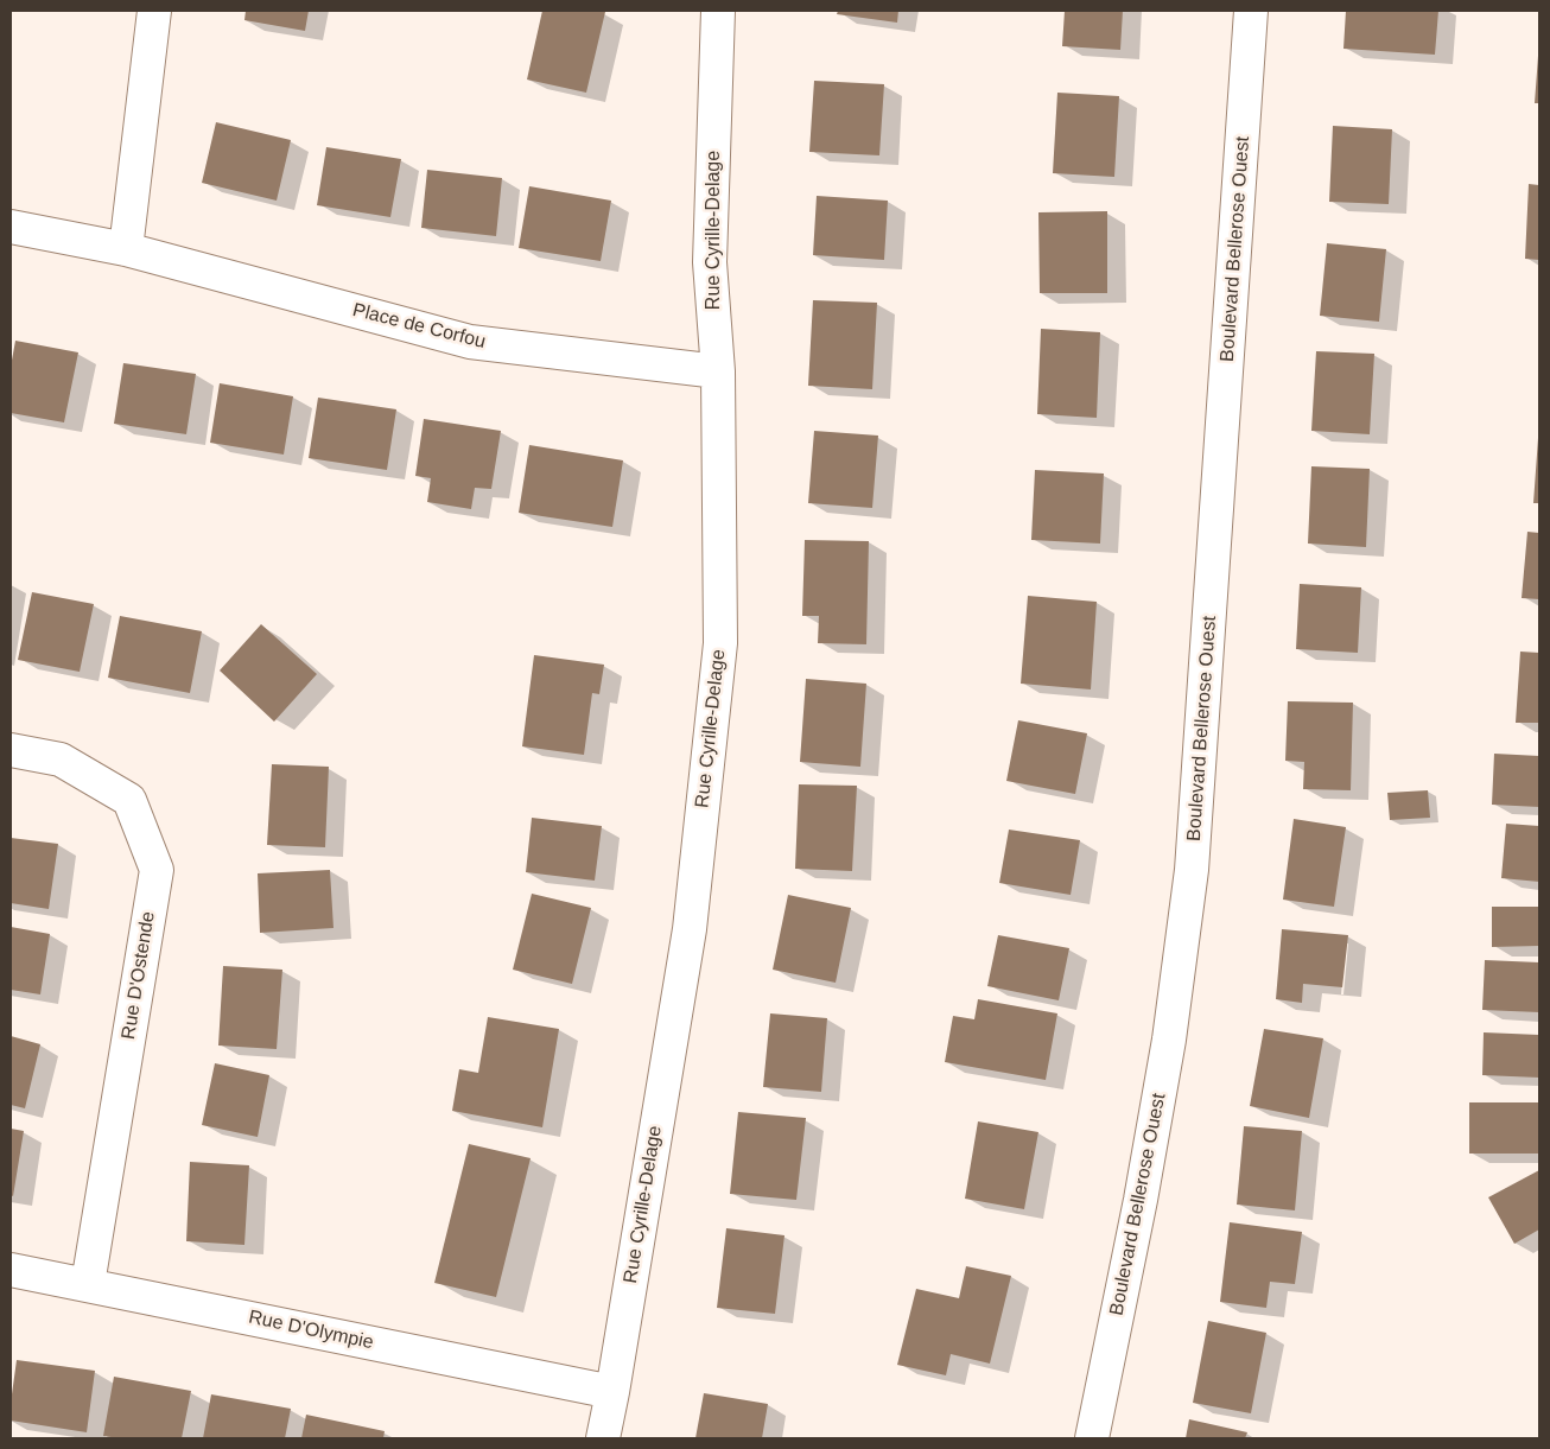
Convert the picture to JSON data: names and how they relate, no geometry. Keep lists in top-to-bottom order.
{
  "streets": {
    "street": [
      "Rue Cyrille-Delage",
      "Boulevard Bellerose Ouest",
      "Place de Corfou",
      "Rue D'Ostende",
      "Rue D'Olympie"
    ]
  },
  "crossings": [
    ["Rue Cyrille-Delage", "Place de Corfou"],
    ["Rue Cyrille-Delage", "Rue D'Olympie"],
    ["Rue D'Ostende", "Rue D'Olympie"]
  ]
}
